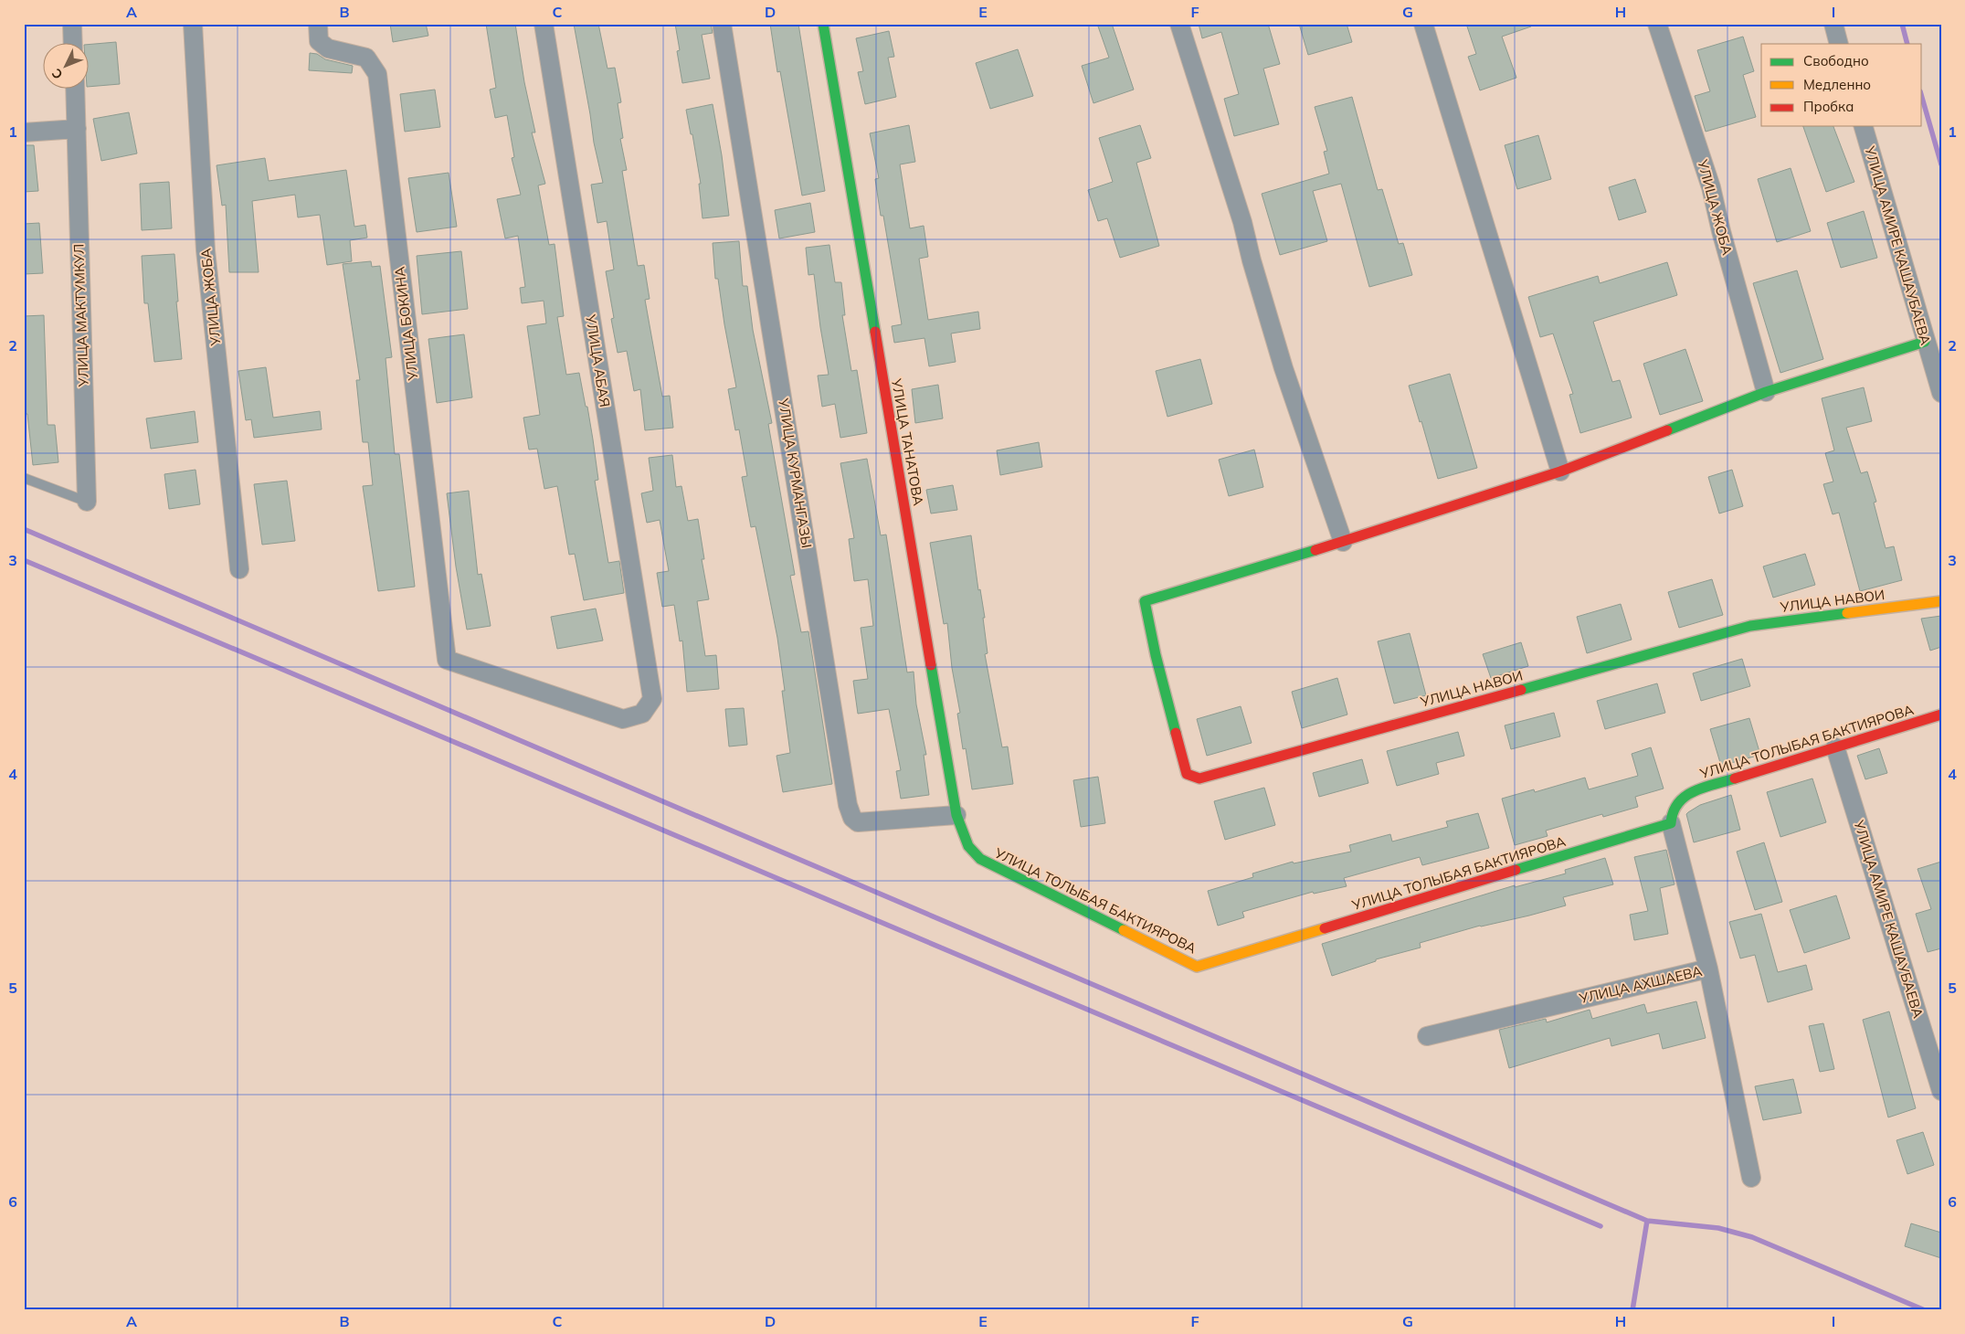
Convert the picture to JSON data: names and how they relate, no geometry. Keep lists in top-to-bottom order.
{
  "streets": {
    "street": [
      "УЛИЦА ЖОБА",
      "УЛИЦА АМИРЕ КАШАУБАЕВА",
      "УЛИЦА МАКТУМКУЛ",
      "УЛИЦА БОКИНА",
      "УЛИЦА АБАЯ",
      "УЛИЦА ТАНАТОВА",
      "УЛИЦА КУРМАНГАЗЫ",
      "УЛИЦА НАВОИ",
      "УЛИЦА ТОЛЫБАЯ БАКТИЯРОВА",
      "УЛИЦА АХШАЕВА"
    ]
  },
  "crossings": [
    ["УЛИЦА АМИРЕ КАШАУБАЕВА", "УЛИЦА ТОЛЫБАЯ БАКТИЯРОВА"],
    ["УЛИЦА БОКИНА", "УЛИЦА АБАЯ"],
    ["УЛИЦА ТАНАТОВА", "УЛИЦА КУРМАНГАЗЫ"],
    ["УЛИЦА ТАНАТОВА", "УЛИЦА ТОЛЫБАЯ БАКТИЯРОВА"],
    ["УЛИЦА ТОЛЫБАЯ БАКТИЯРОВА", "УЛИЦА АХШАЕВА"]
  ],
  "legend": ["Свободно", "Медленно", "Пробка"],
  "north": "bottom left",
  "grid": {
    "columns": [
      "A",
      "B",
      "C",
      "D",
      "E",
      "F",
      "G",
      "H",
      "I"
    ],
    "rows": [
      "1",
      "2",
      "3",
      "4",
      "5",
      "6"
    ]
  }
}
